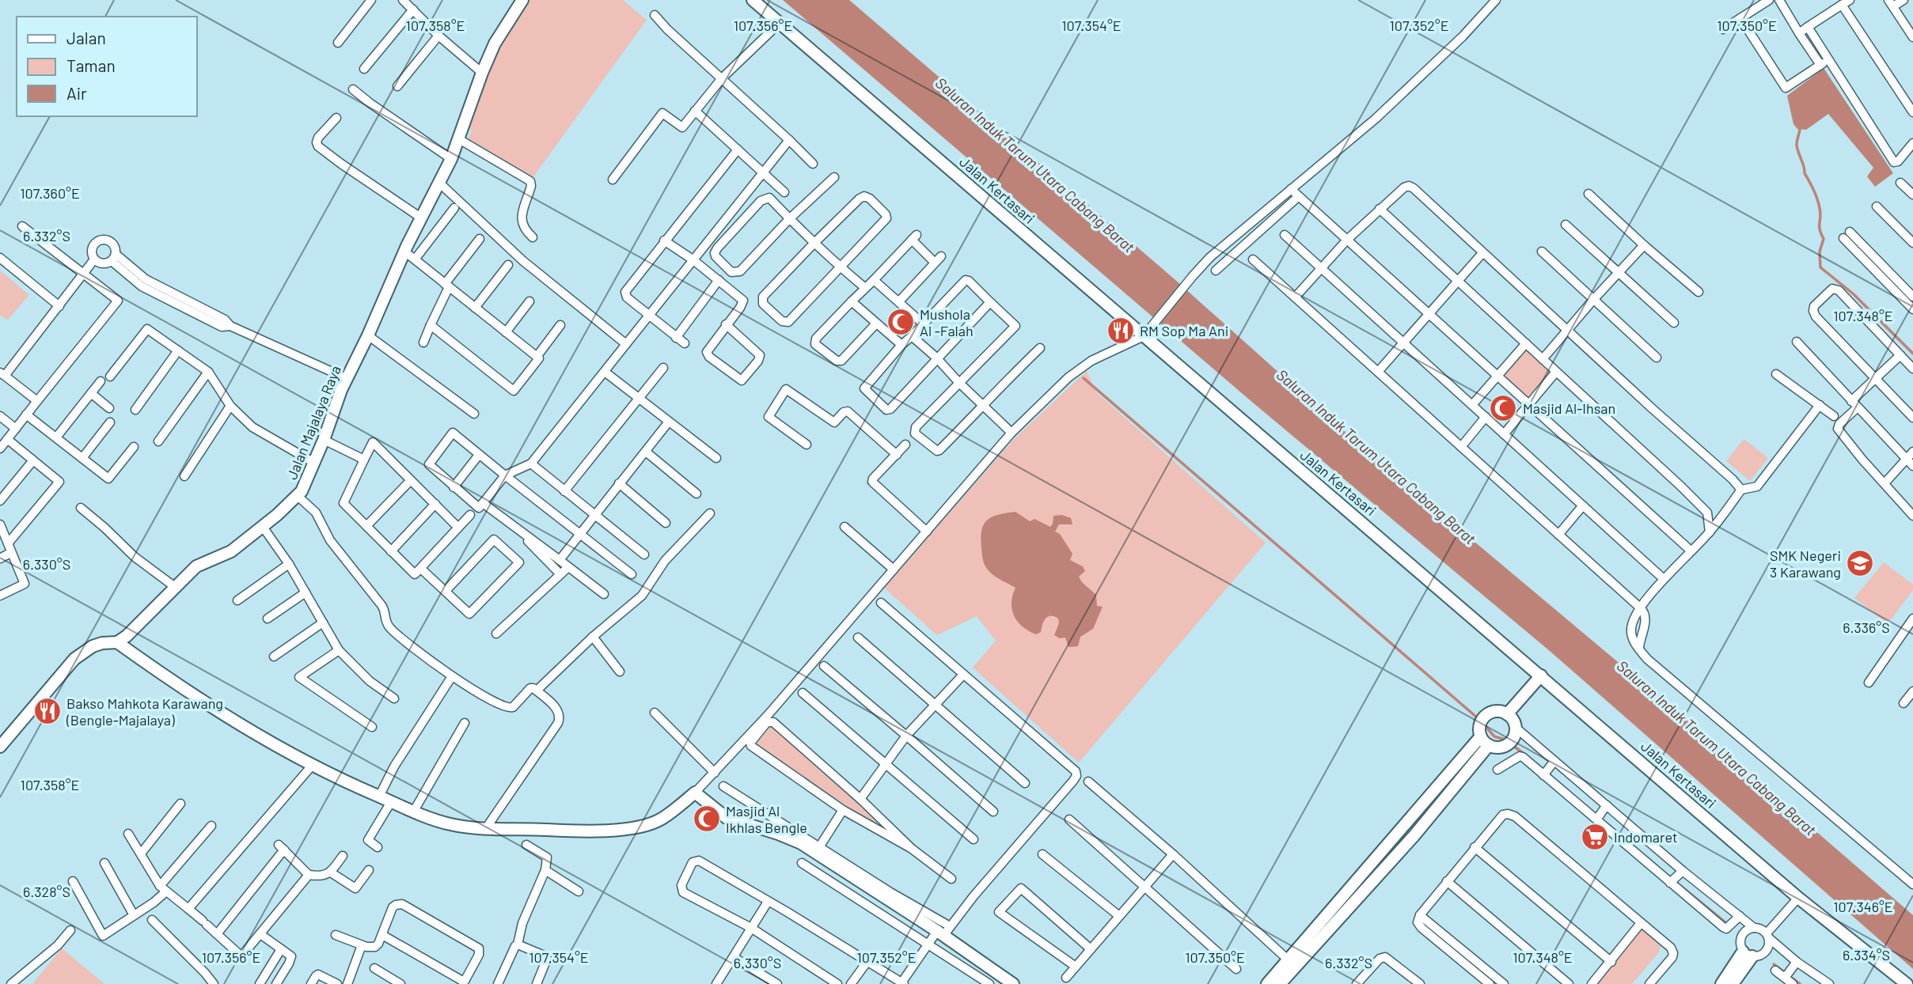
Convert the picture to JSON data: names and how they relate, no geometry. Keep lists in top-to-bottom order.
{
  "streets": {
    "street": ["Jalan Kertasari", "Jalan Majalaya Raya"]
  },
  "water": ["Saluran Induk Tarum Utara Cabang Barat"],
  "places": {
    "mosque": ["Mushola Al -Falah", "Masjid Al-Ihsan", "Masjid Al Ikhlas Bengle"],
    "restaurant": ["RM Sop Ma Ani", "Bakso Mahkota Karawang (Bengle-Majalaya)"],
    "school or university": ["SMK Negeri 3 Karawang"],
    "supermarket": ["Indomaret"]
  },
  "legend": ["Jalan", "Taman", "Air"],
  "coordinates": [
    "107.358°E",
    "107.356°E",
    "107.354°E",
    "107.352°E",
    "107.350°E",
    "107.360°E",
    "6.332°S",
    "107.348°E",
    "6.330°S",
    "6.336°S",
    "6.328°S",
    "107.346°E",
    "6.334°S"
  ]
}
